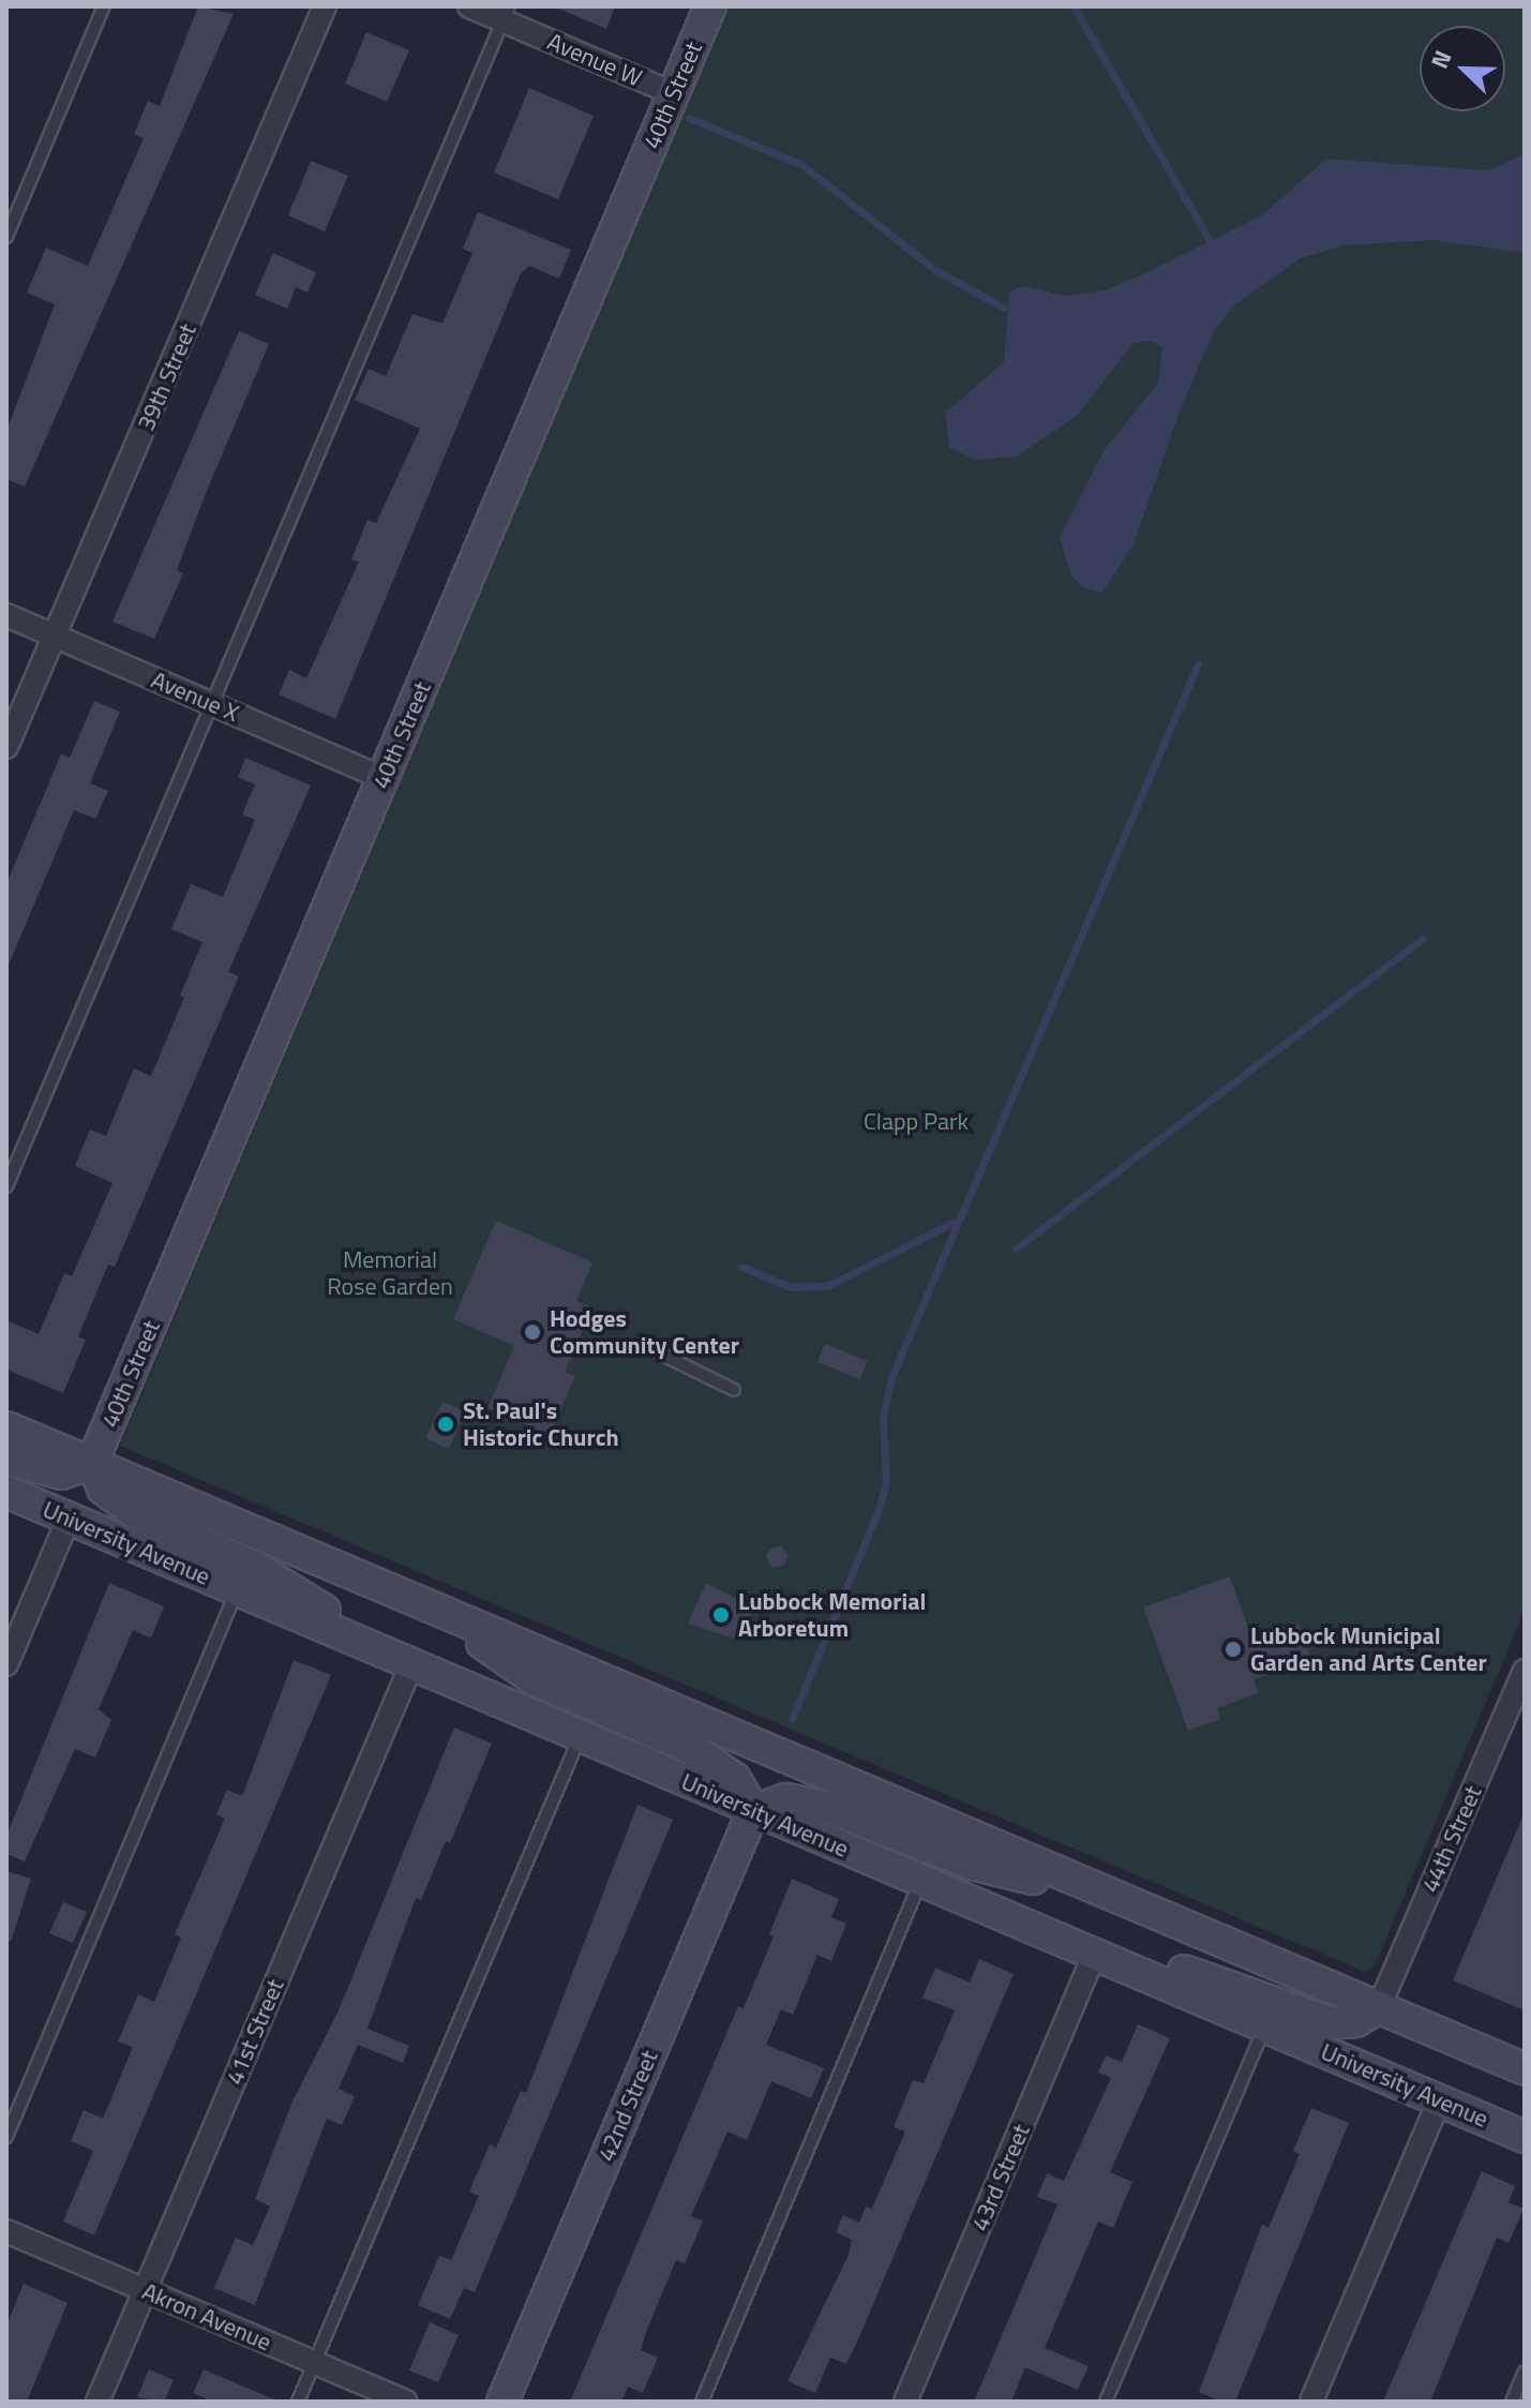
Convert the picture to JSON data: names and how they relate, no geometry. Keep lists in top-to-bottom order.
{
  "streets": {
    "main road": ["40th Street", "University Avenue", "42nd Street"],
    "street": [
      "Avenue W",
      "39th Street",
      "Avenue X",
      "44th Street",
      "41st Street",
      "43rd Street",
      "Akron Avenue"
    ]
  },
  "crossings": [
    ["Avenue W", "40th Street"],
    ["40th Street", "Avenue X"],
    ["39th Street", "Avenue X"],
    ["University Avenue", "41st Street"],
    ["University Avenue", "42nd Street"],
    ["University Avenue", "43rd Street"],
    ["41st Street", "Akron Avenue"]
  ],
  "parks": ["Clapp Park", "Memorial Rose Garden"],
  "places": [
    "Hodges Community Center",
    "St. Paul's Historic Church",
    "Lubbock Memorial Arboretum",
    "Lubbock Municipal Garden and Arts Center"
  ],
  "north": "top left"
}
